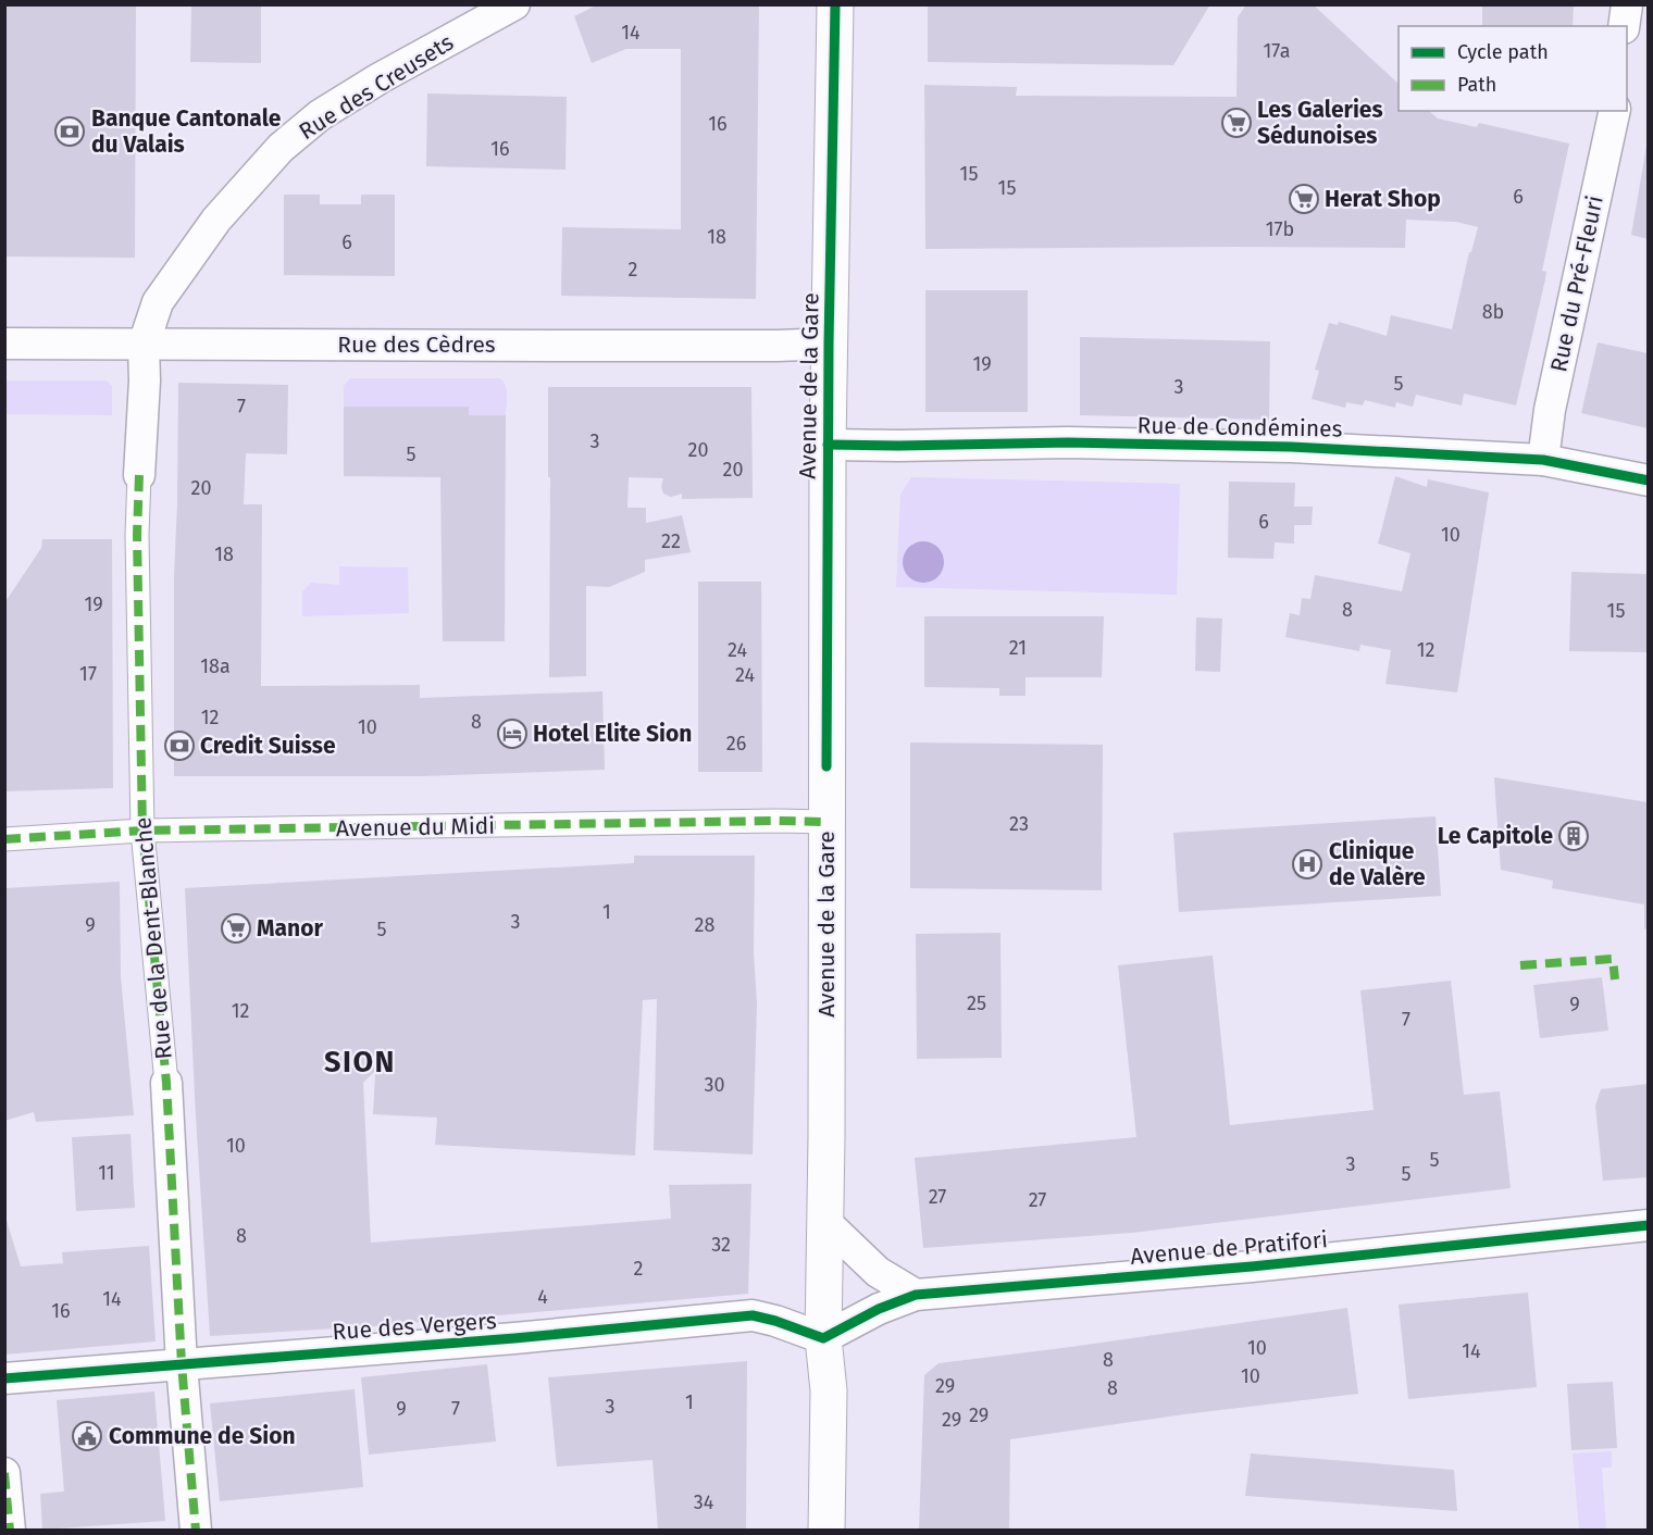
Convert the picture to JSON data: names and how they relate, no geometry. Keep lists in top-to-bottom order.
{
  "streets": {
    "street": [
      "Rue des Creusets",
      "Rue du Pré-Fleuri",
      "Rue des Cèdres",
      "Avenue de la Gare",
      "Rue de Condémines",
      "Avenue du Midi",
      "Rue de la Dent-Blanche",
      "Avenue de Pratifori",
      "Rue des Vergers"
    ]
  },
  "crossings": [
    ["Rue des Creusets", "Rue des Cèdres"],
    ["Rue des Creusets", "Rue de la Dent-Blanche"],
    ["Rue du Pré-Fleuri", "Rue de Condémines"],
    ["Rue des Cèdres", "Avenue de la Gare"],
    ["Rue des Cèdres", "Rue de la Dent-Blanche"],
    ["Avenue de la Gare", "Rue de Condémines"],
    ["Avenue de la Gare", "Avenue du Midi"],
    ["Avenue de la Gare", "Avenue de Pratifori"],
    ["Avenue de la Gare", "Rue des Vergers"],
    ["Avenue du Midi", "Rue de la Dent-Blanche"],
    ["Rue de la Dent-Blanche", "Rue des Vergers"],
    ["Avenue de Pratifori", "Rue des Vergers"]
  ],
  "districts": ["SION"],
  "places": {
    "supermarket": ["Les Galeries Sédunoises", "Herat Shop", "Manor"],
    "bank": ["Banque Cantonale du Valais", "Credit Suisse"],
    "hotel": ["Hotel Elite Sion"],
    "building": ["Le Capitole"],
    "hospital": ["Clinique de Valère"],
    "public building": ["Commune de Sion"]
  },
  "house_numbers": [
    "14",
    "17a",
    "16",
    "16",
    "15",
    "15",
    "6",
    "17b",
    "18",
    "6",
    "2",
    "8b",
    "19",
    "5",
    "3",
    "7",
    "3",
    "20",
    "5",
    "20",
    "20",
    "6",
    "10",
    "22",
    "18",
    "19",
    "8",
    "15",
    "21",
    "24",
    "12",
    "18a",
    "17",
    "24",
    "12",
    "8",
    "10",
    "26",
    "23",
    "1",
    "3",
    "9",
    "28",
    "5",
    "25",
    "9",
    "12",
    "7",
    "30",
    "10",
    "5",
    "3",
    "11",
    "5",
    "27",
    "27",
    "8",
    "32",
    "2",
    "4",
    "14",
    "16",
    "10",
    "14",
    "8",
    "10",
    "29",
    "8",
    "1",
    "3",
    "9",
    "7",
    "29",
    "29",
    "34"
  ],
  "legend": ["Cycle path", "Path"]
}
